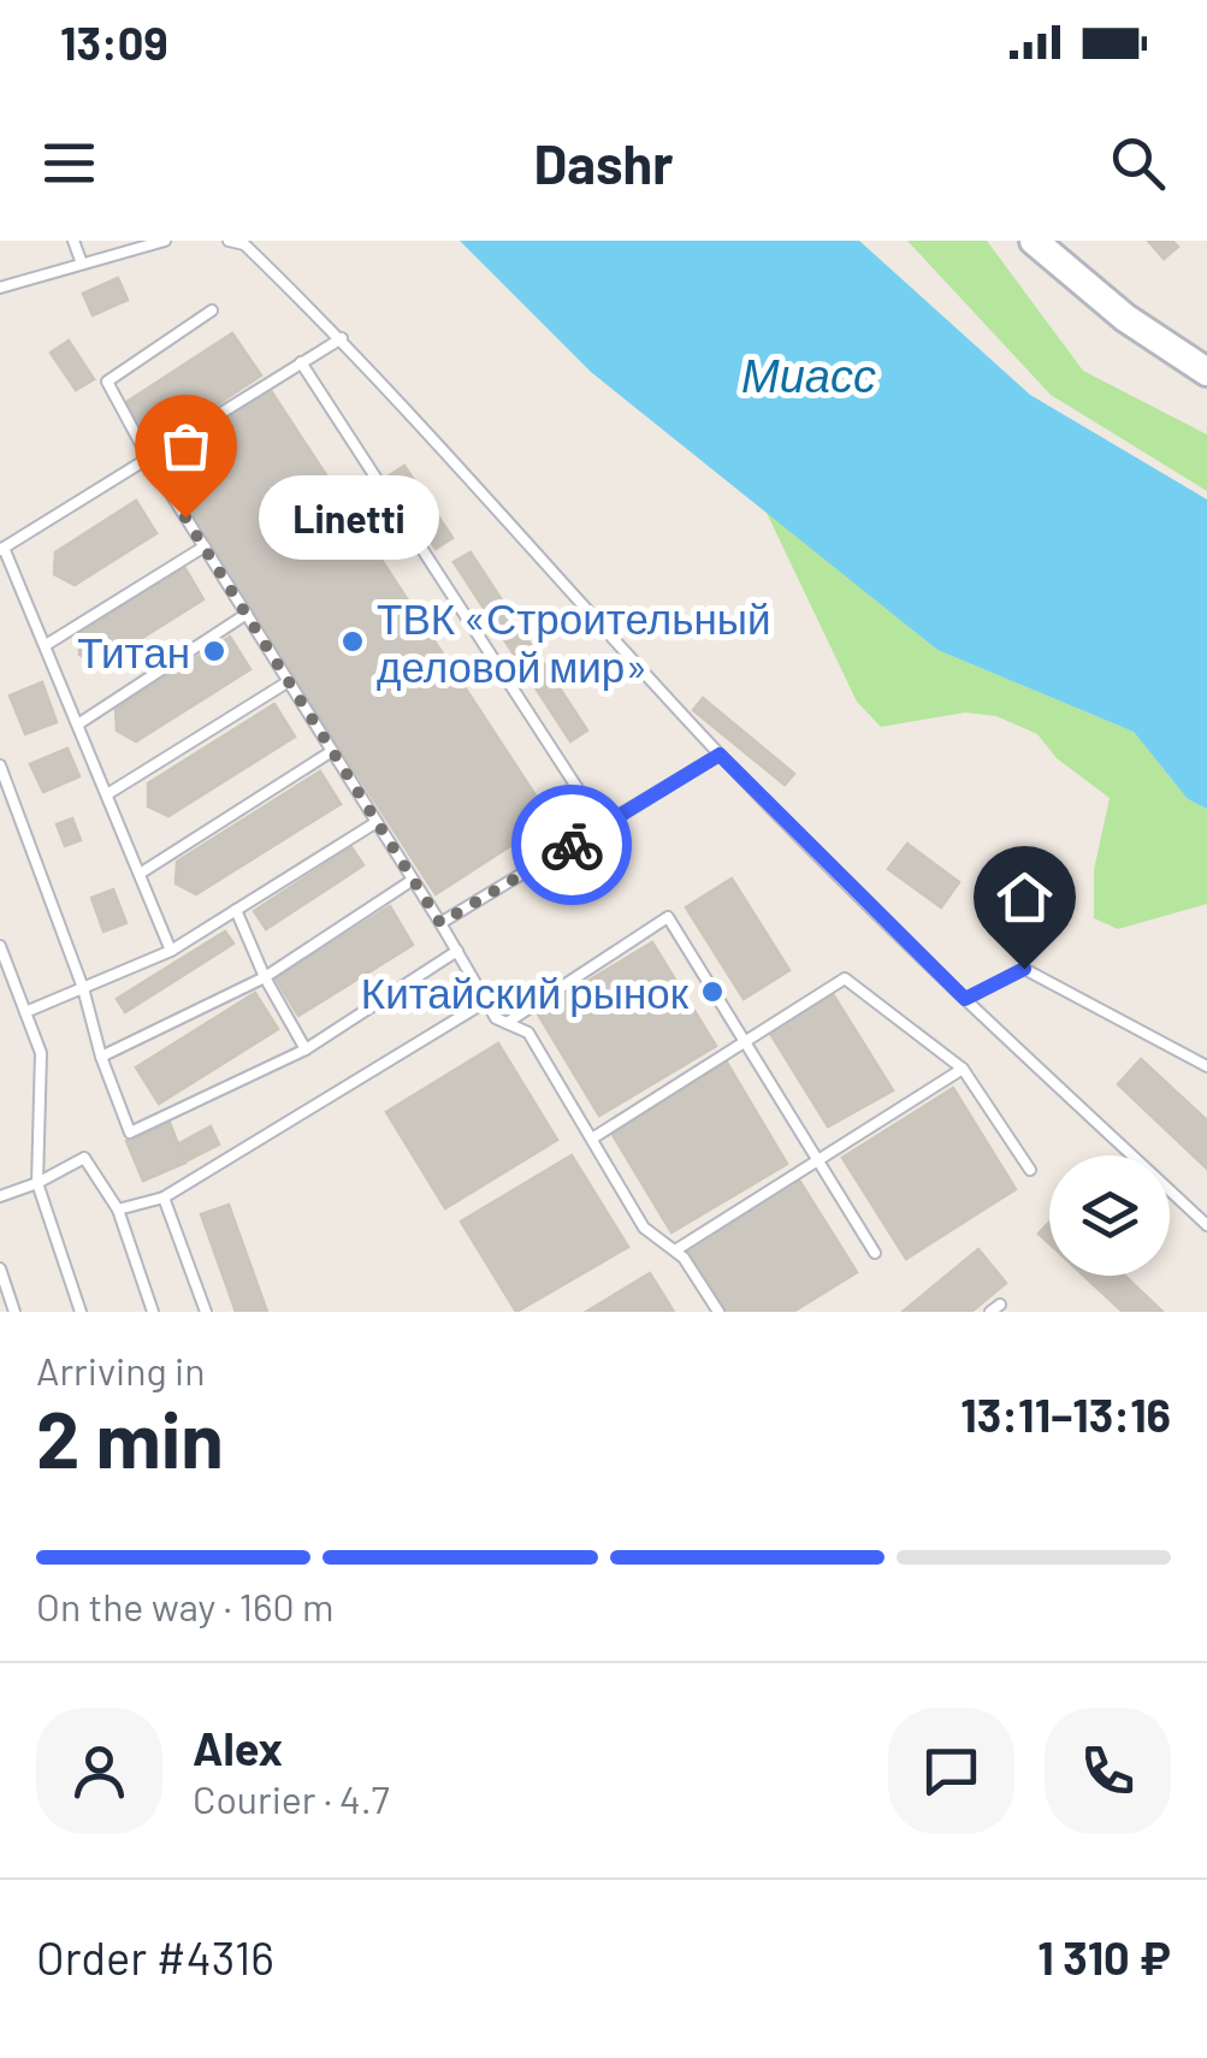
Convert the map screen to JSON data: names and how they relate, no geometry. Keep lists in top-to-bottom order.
{
  "water": ["Миасс"],
  "places": [
    "Linetti",
    "ТВК «Строительный деловой мир»",
    "Титан",
    "Китайский рынок"
  ],
  "page": {
    "status": "13:09",
    "header": "Dashr",
    "bubble": "Linetti",
    "heading": ["2 min", "Arriving in", "13:11–13:16"],
    "panel": [
      "Alex",
      "Courier · 4.7",
      "Order #4316",
      "1 310 ₽"
    ],
    "bar": "On the way · 160 m"
  }
}
